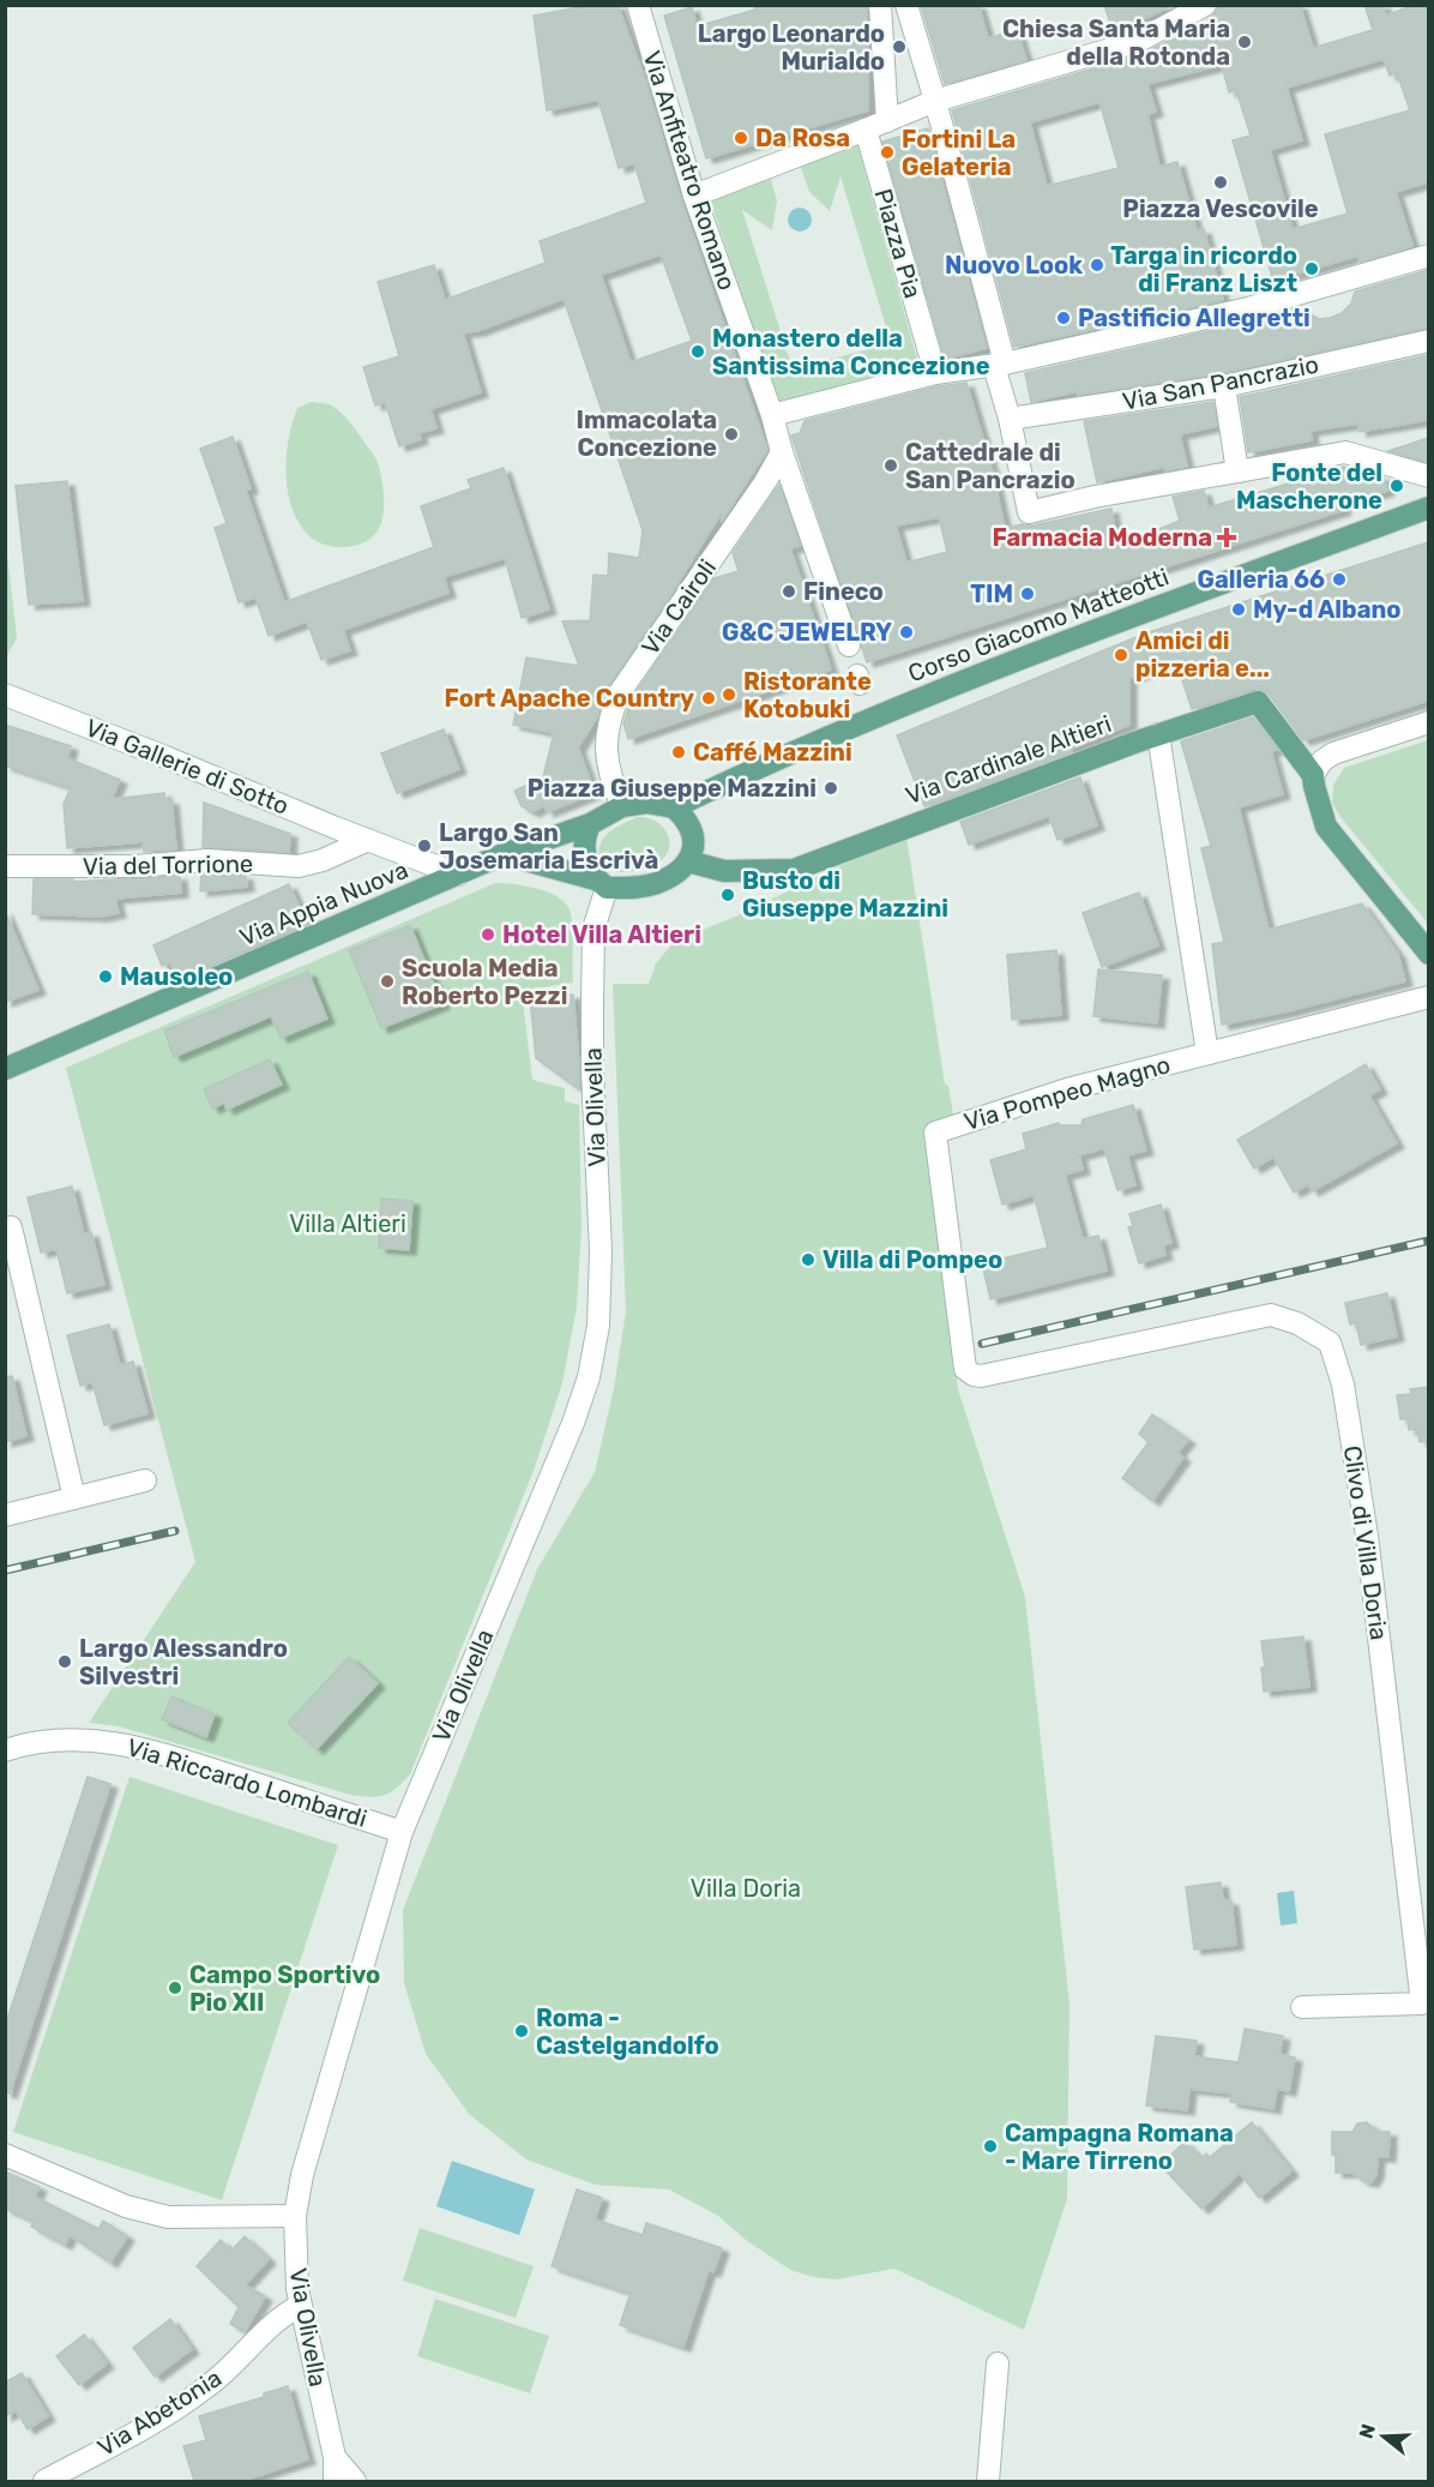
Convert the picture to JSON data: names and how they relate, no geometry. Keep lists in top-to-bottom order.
{
  "streets": {
    "main road": ["Corso Giacomo Matteotti", "Via Cardinale Altieri", "Via Appia Nuova"],
    "street": [
      "Via Anfiteatro Romano",
      "Piazza Pia",
      "Via San Pancrazio",
      "Via Cairoli",
      "Via Gallerie di Sotto",
      "Via del Torrione",
      "Via Pompeo Magno",
      "Via Olivella",
      "Clivo di Villa Doria",
      "Via Riccardo Lombardi",
      "Via Abetonia"
    ]
  },
  "crossings": [
    ["Via Cairoli", "Corso Giacomo Matteotti"],
    ["Via Cairoli", "Via Cardinale Altieri"],
    ["Via Cairoli", "Via Appia Nuova"],
    ["Via Cairoli", "Via Olivella"],
    ["Corso Giacomo Matteotti", "Via Cardinale Altieri"],
    ["Corso Giacomo Matteotti", "Via Appia Nuova"],
    ["Corso Giacomo Matteotti", "Via Olivella"],
    ["Via Cardinale Altieri", "Via Appia Nuova"],
    ["Via Cardinale Altieri", "Via Olivella"],
    ["Via Gallerie di Sotto", "Via del Torrione"],
    ["Via Appia Nuova", "Via Olivella"],
    ["Via Pompeo Magno", "Clivo di Villa Doria"],
    ["Via Olivella", "Via Riccardo Lombardi"],
    ["Via Olivella", "Via Abetonia"]
  ],
  "parks": ["Villa Altieri", "Villa Doria"],
  "places": {
    "other": [
      "Chiesa Santa Maria della Rotonda",
      "Largo Leonardo Murialdo",
      "Da Rosa",
      "Fortini La Gelateria",
      "Piazza Vescovile",
      "Nuovo Look",
      "Targa in ricordo di Franz Liszt",
      "Pastificio Allegretti",
      "Monastero della Santissima Concezione",
      "Immacolata Concezione",
      "Cattedrale di San Pancrazio",
      "Fonte del Mascherone",
      "Galleria 66",
      "Fineco",
      "TIM",
      "My-d Albano",
      "G&C JEWELRY",
      "Amici di pizzeria e...",
      "Ristorante Kotobuki",
      "Fort Apache Country",
      "Caffé Mazzini",
      "Piazza Giuseppe Mazzini",
      "Largo San Josemaria Escrivà",
      "Busto di Giuseppe Mazzini",
      "Hotel Villa Altieri",
      "Mausoleo",
      "Scuola Media Roberto Pezzi",
      "Villa di Pompeo",
      "Largo Alessandro Silvestri",
      "Campo Sportivo Pio XII",
      "Roma - Castelgandolfo",
      "Campagna Romana - Mare Tirreno"
    ],
    "health": ["Farmacia Moderna"]
  },
  "north": "left"
}
